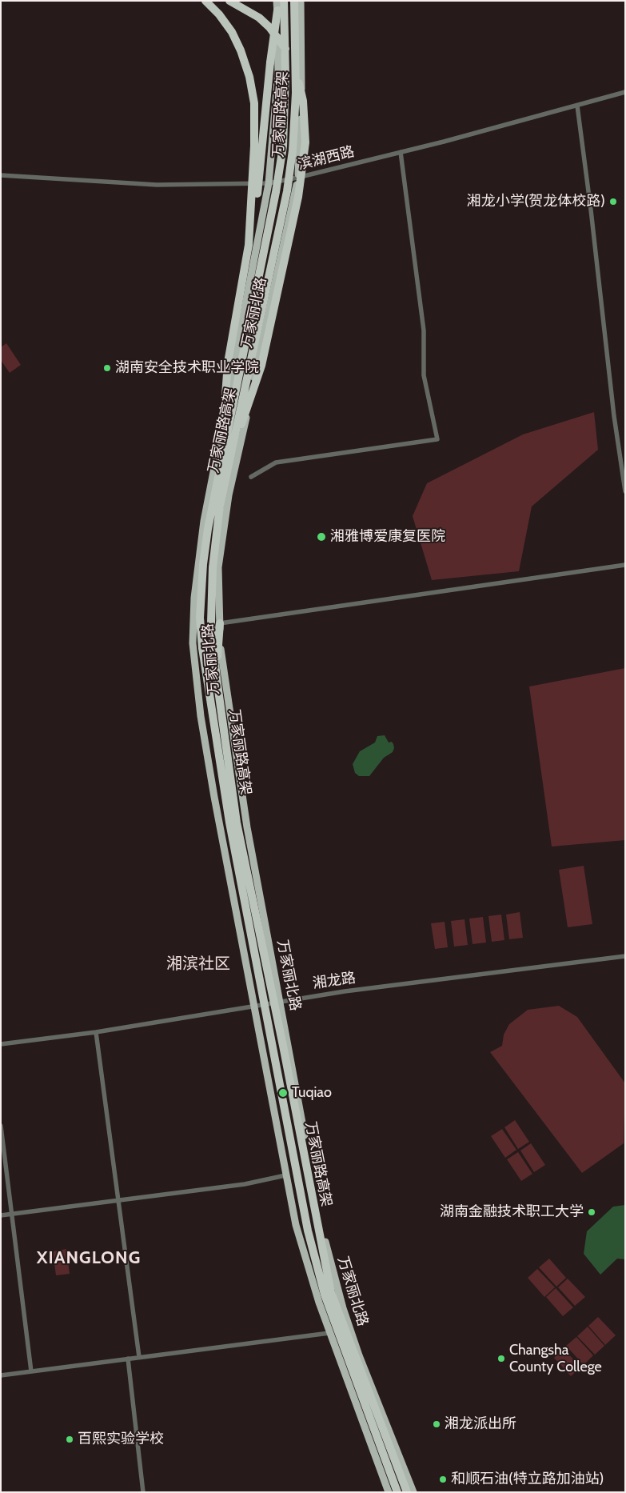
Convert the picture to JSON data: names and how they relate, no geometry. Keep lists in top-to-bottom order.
{
  "streets": {
    "highway": ["万家丽路高架"],
    "main road": ["万家丽北路"],
    "street": ["滨湖西路", "湘龙路"]
  },
  "crossings": [
    ["万家丽路高架", "万家丽北路"],
    ["滨湖西路", "万家丽北路"],
    ["万家丽北路", "湘龙路"]
  ],
  "districts": ["湘滨社区", "XIANGLONG"],
  "places": [
    "湘龙小学(贺龙体校路)",
    "湖南安全技术职业学院",
    "湘雅博爱康复医院",
    "Tuqiao",
    "湖南金融技术职工大学",
    "Changsha County College",
    "湘龙派出所",
    "百熙实验学校",
    "和顺石油(特立路加油站)"
  ]
}
